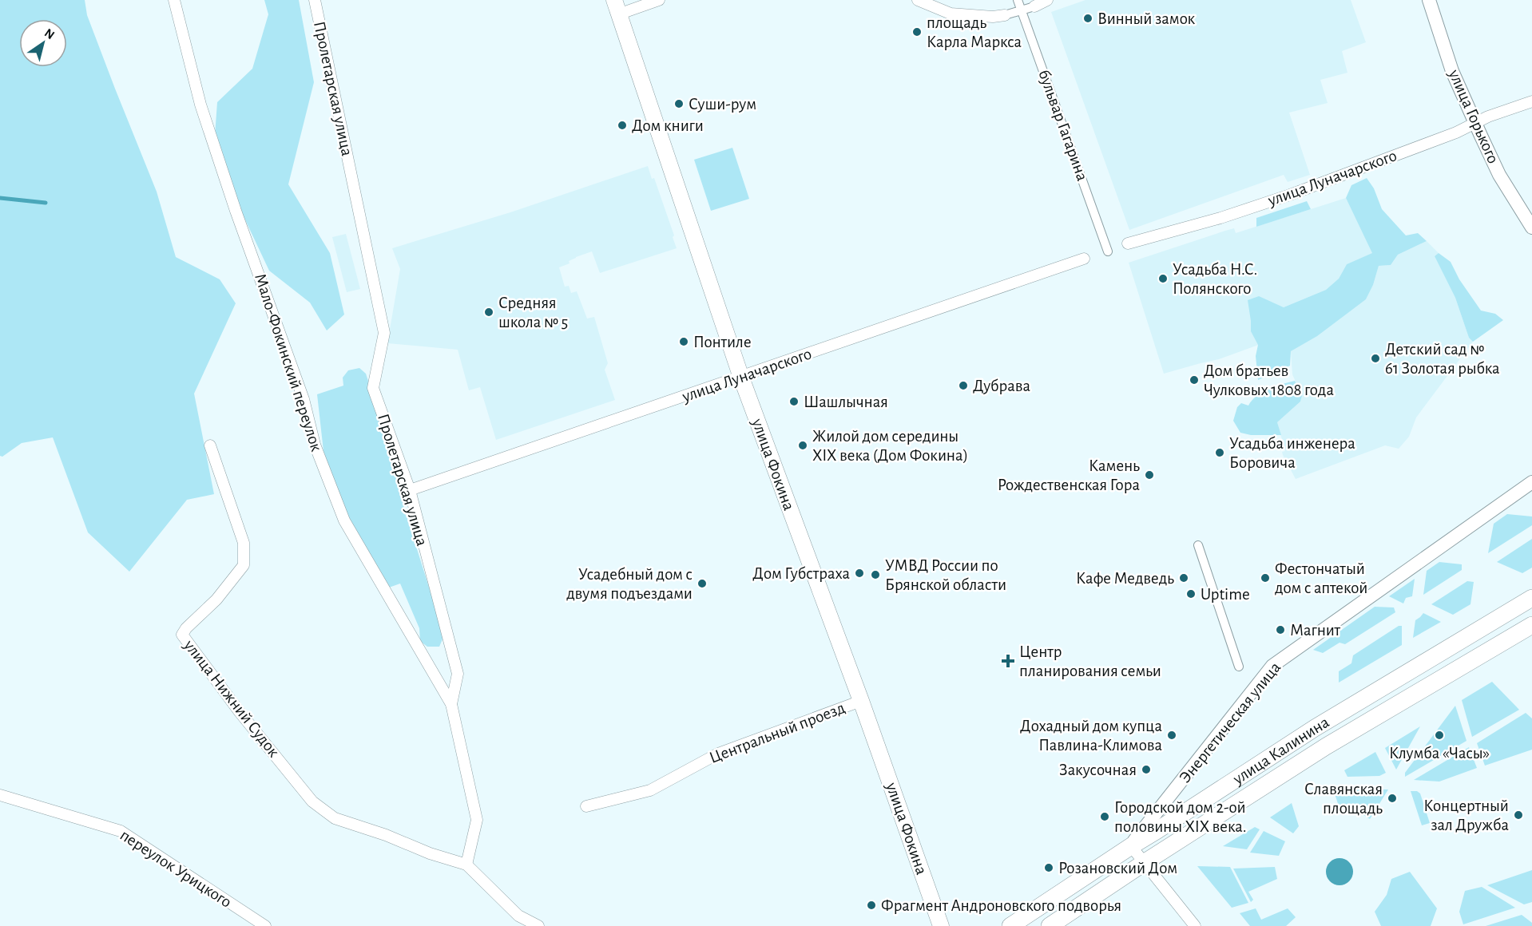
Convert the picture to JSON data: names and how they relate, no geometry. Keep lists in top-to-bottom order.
{
  "streets": {
    "main road": ["улица Фокина", "улица Калинина"],
    "street": [
      "Пролетарская улица",
      "улица Горького",
      "бульвар Гагарина",
      "улица Луначарского",
      "Мало-Фокинский переулок",
      "улица Нижний Судок",
      "Энергетическая улица",
      "Центральный проезд",
      "переулок Урицкого"
    ]
  },
  "crossings": [
    ["Пролетарская улица", "улица Луначарского"],
    ["Пролетарская улица", "Мало-Фокинский переулок"],
    ["Пролетарская улица", "улица Нижний Судок"],
    ["улица Горького", "улица Луначарского"],
    ["улица Луначарского", "улица Фокина"],
    ["улица Фокина", "Центральный проезд"],
    ["Энергетическая улица", "улица Калинина"]
  ],
  "places": {
    "other": [
      "Винный замок",
      "площадь Карла Маркса",
      "Суши-рум",
      "Дом книги",
      "Усадьба Н.С. Полянского",
      "Средняя школа № 5",
      "Понтиле",
      "Детский сад № 61 Золотая рыбка",
      "Дом братьев Чулковых 1808 года",
      "Дубрава",
      "Шашлычная",
      "Жилой дом середины XIX века (Дом Фокина)",
      "Усадьба инженера Боровича",
      "Камень Рождественская Гора",
      "Дом Губстраха",
      "УМВД России по Брянской области",
      "Кафе Медведь",
      "Фестончатый дом с аптекой",
      "Усадебный дом с двумя подъездами",
      "Uptime",
      "Магнит",
      "Дохадный дом купца Павлина-Климова",
      "Клумба «Часы»",
      "Закусочная",
      "Славянская площадь",
      "Концертный зал Дружба",
      "Городской дом 2-ой половины XIX века.",
      "Розановский Дом",
      "Фрагмент Андроновского подворья"
    ],
    "health": ["Центр планирования семьи"]
  },
  "north": "top right"
}
